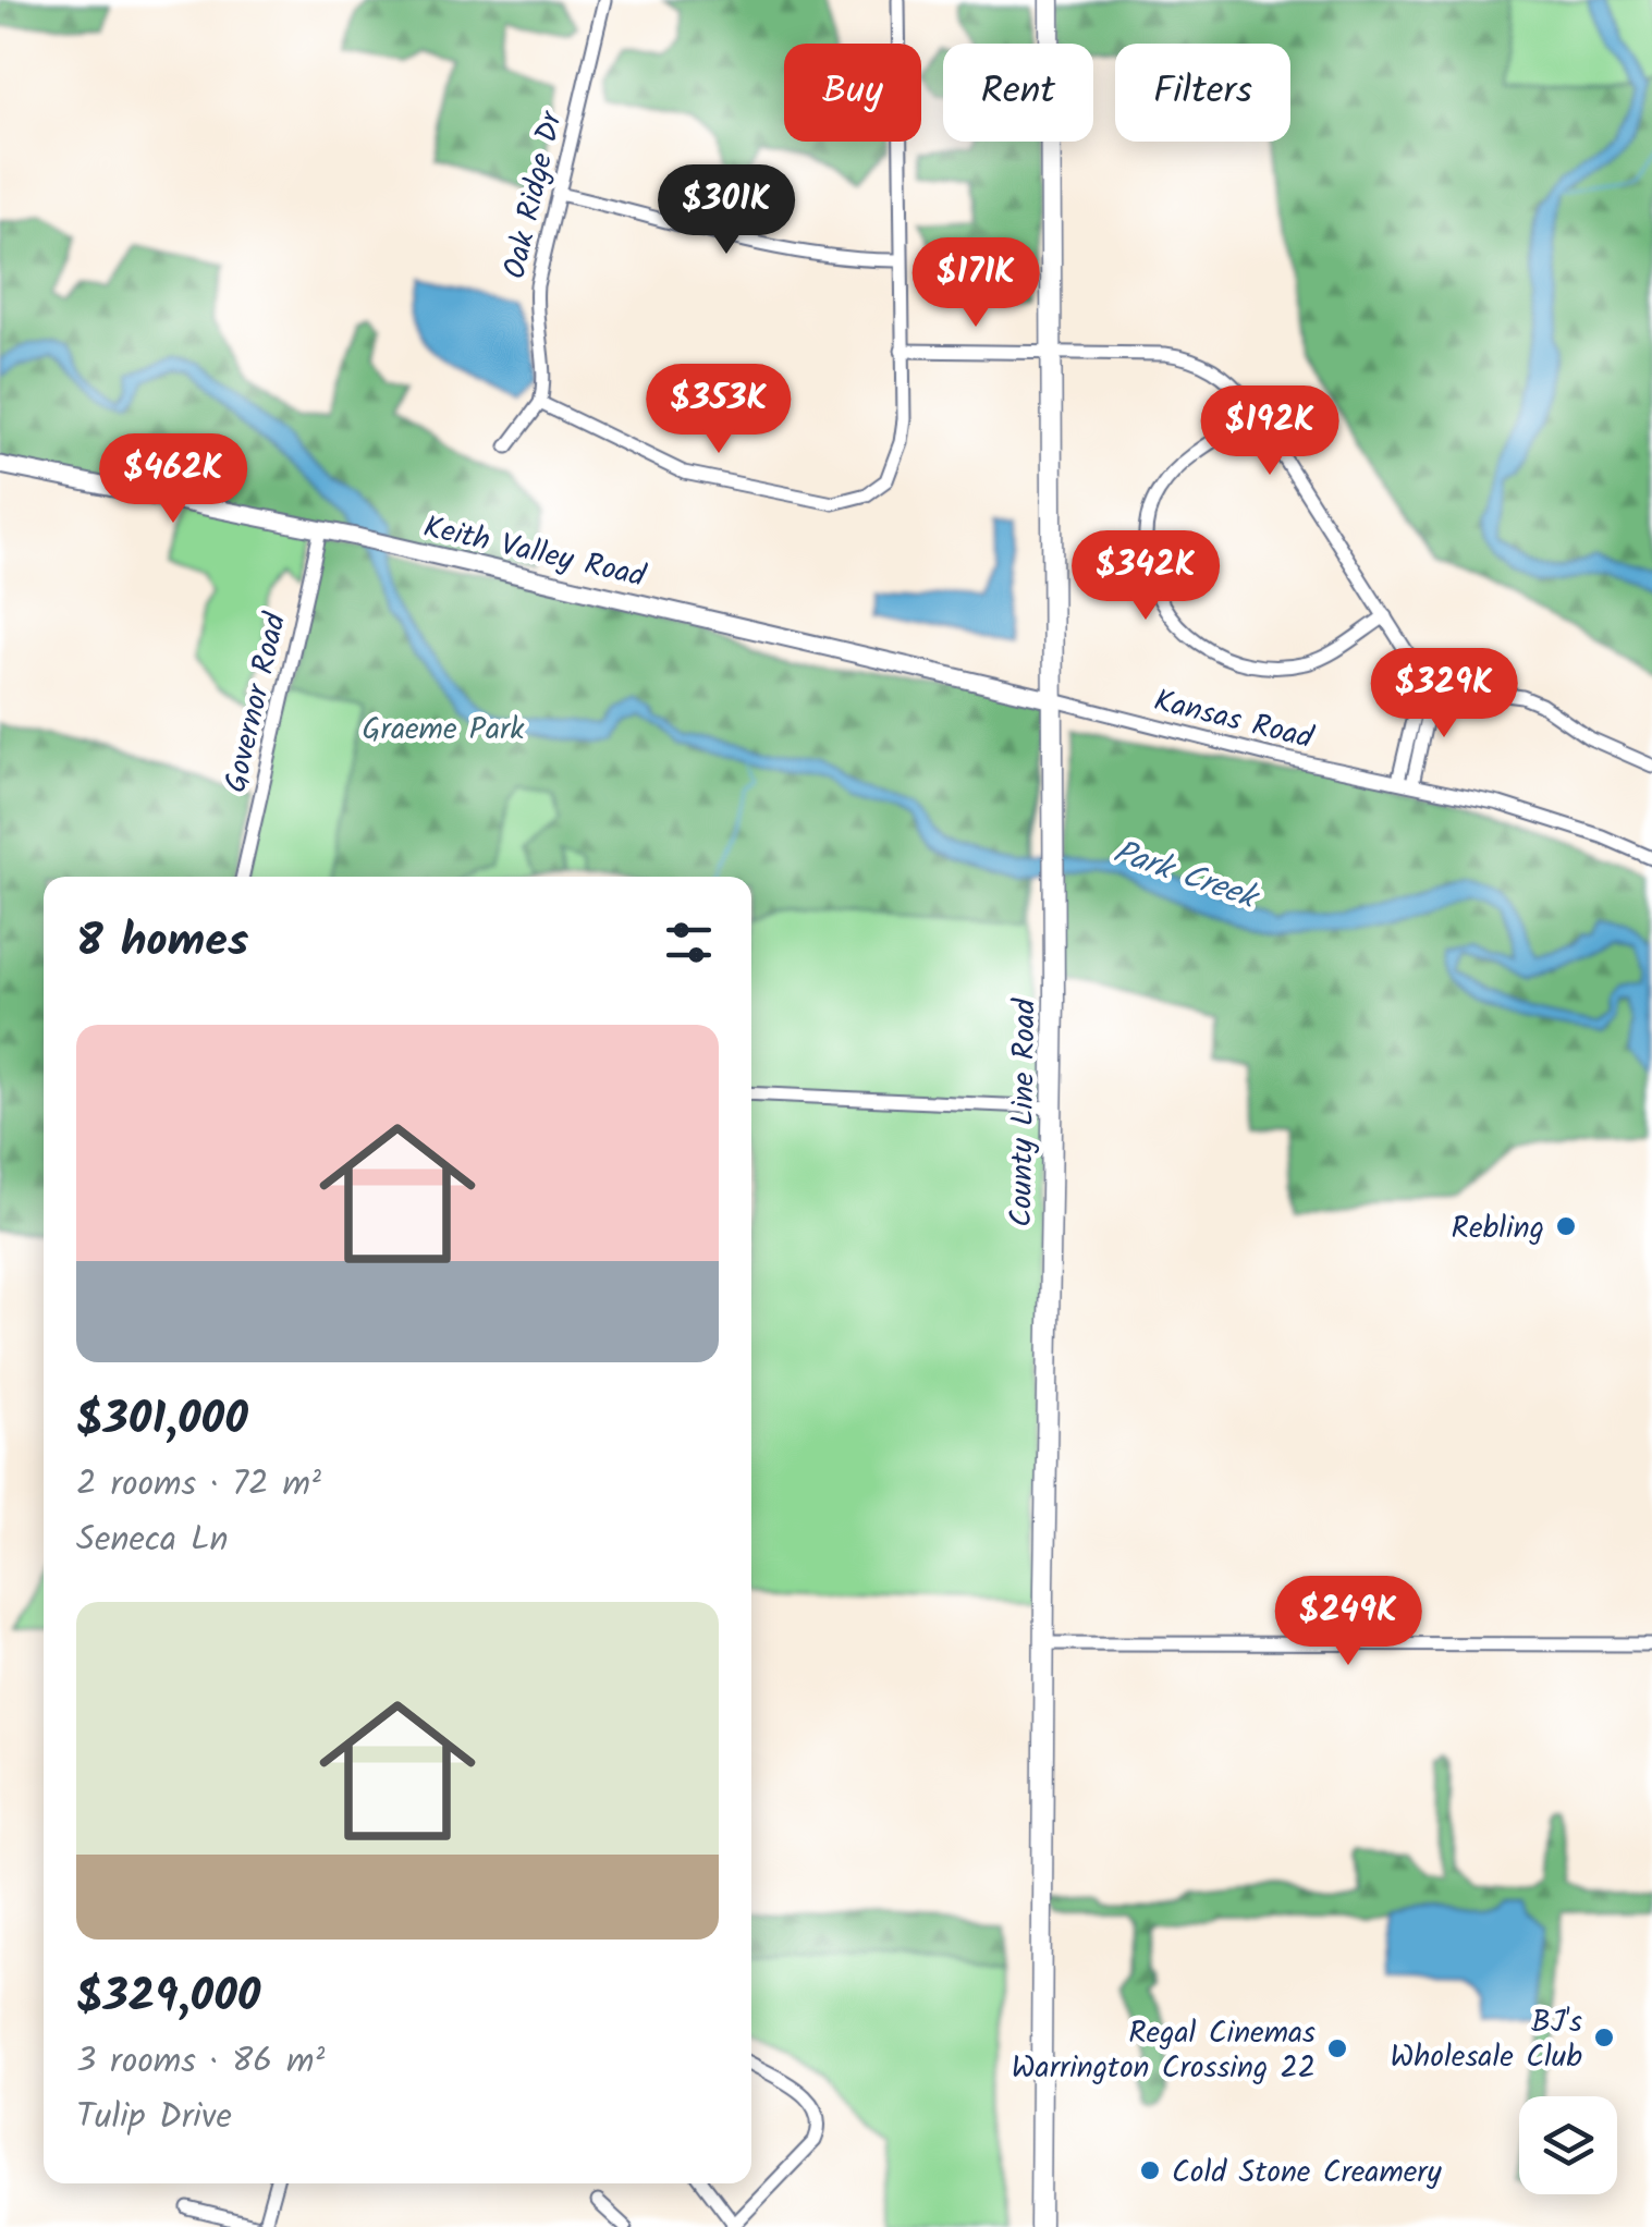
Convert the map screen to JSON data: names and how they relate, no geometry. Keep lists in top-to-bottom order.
{
  "streets": {
    "main road": ["County Line Road"],
    "street": [
      "Oak Ridge Dr",
      "Keith Valley Road",
      "Governor Road",
      "Kansas Road"
    ]
  },
  "crossings": [
    ["Keith Valley Road", "Governor Road"],
    ["Keith Valley Road", "Kansas Road"],
    ["Keith Valley Road", "County Line Road"],
    ["Kansas Road", "County Line Road"]
  ],
  "water": ["Park Creek"],
  "parks": ["Graeme Park"],
  "places": [
    "Rebling",
    "BJ's Wholesale Club",
    "Regal Cinemas Warrington Crossing 22",
    "Cold Stone Creamery"
  ],
  "page": {
    "chip": ["Buy", "Rent", "Filters"],
    "price": [
      "$301K",
      "$171K",
      "$353K",
      "$192K",
      "$462K",
      "$342K",
      "$329K",
      "$249K"
    ],
    "heading": "8 homes",
    "list": [
      {
        "name": "$301,000",
        "note": "2 rooms · 72 m² · Seneca Ln"
      },
      {
        "name": "$329,000",
        "note": "3 rooms · 86 m² · Tulip Drive"
      }
    ]
  }
}
